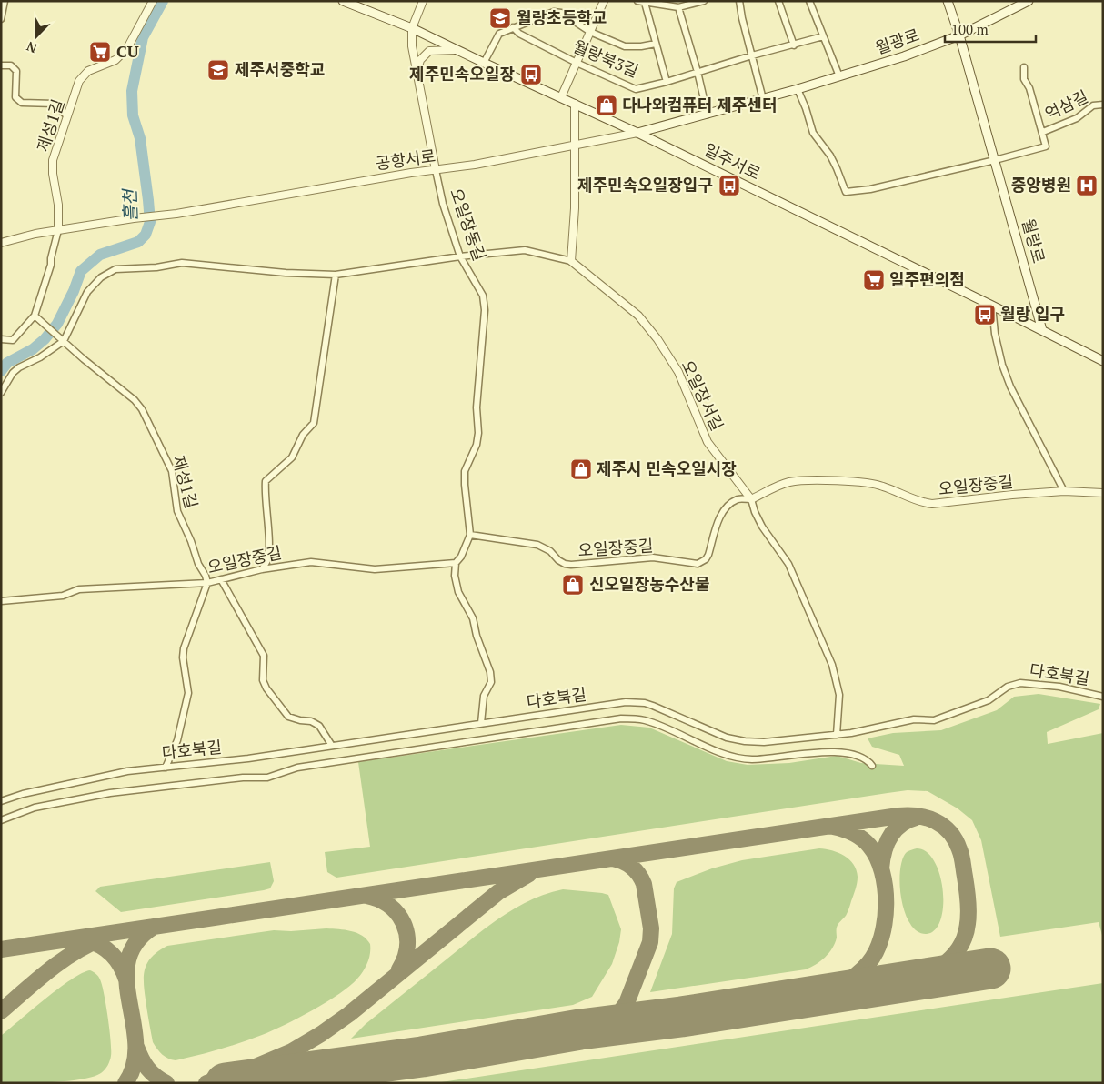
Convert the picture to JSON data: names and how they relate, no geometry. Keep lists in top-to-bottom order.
{
  "streets": {
    "main road": ["월광로", "일주서로", "월랑로"],
    "street": [
      "월랑북3길",
      "억삼길",
      "제성1길",
      "공항서로",
      "오일장동길",
      "오일장서길",
      "오일장중길",
      "다호북길"
    ]
  },
  "crossings": [
    ["월광로", "공항서로"],
    ["월광로", "일주서로"],
    ["월광로", "월랑로"],
    ["제성1길", "공항서로"],
    ["제성1길", "오일장중길"],
    ["공항서로", "일주서로"],
    ["공항서로", "오일장동길"],
    ["일주서로", "오일장동길"],
    ["일주서로", "월랑로"],
    ["오일장동길", "오일장중길"],
    ["오일장서길", "오일장중길"],
    ["오일장서길", "다호북길"]
  ],
  "water": ["흘천"],
  "places": {
    "school or university": ["월랑초등학교", "제주서중학교"],
    "supermarket": ["CU", "일주편의점"],
    "bus stop": ["제주민속오일장", "제주민속오일장입구", "월랑 입구"],
    "shop": ["다나와컴퓨터 제주센터", "제주시 민속오일시장", "신오일장농수산물"],
    "hospital": ["중앙병원"]
  },
  "scale_bar": "100 m",
  "north": "bottom left"
}
